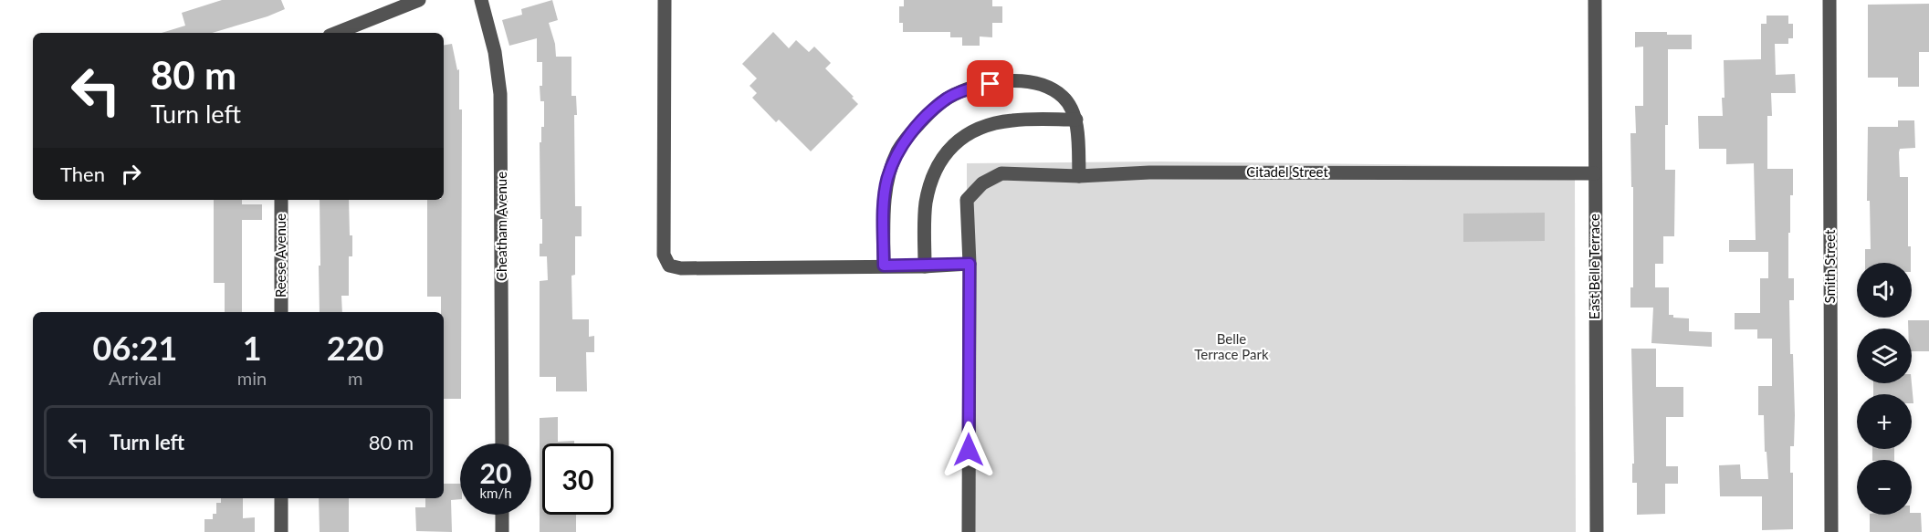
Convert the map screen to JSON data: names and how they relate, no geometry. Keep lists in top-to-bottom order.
{
  "streets": {
    "street": [
      "Citadel Street",
      "Cheatham Avenue",
      "Reese Avenue",
      "East Belle Terrace",
      "Smith Street"
    ]
  },
  "crossings": [
    ["Citadel Street", "East Belle Terrace"]
  ],
  "parks": ["Belle Terrace Park"],
  "page": {
    "turn": ["80 m", "Turn left"],
    "then": "Then",
    "map_buttons": ["+", "−"],
    "eta": [
      "06:21",
      "Arrival",
      "1",
      "min",
      "220",
      "m"
    ],
    "list": [
      {
        "name": "Turn left",
        "value": "80 m"
      }
    ],
    "speed": "20 km/h",
    "limit": "30"
  }
}
